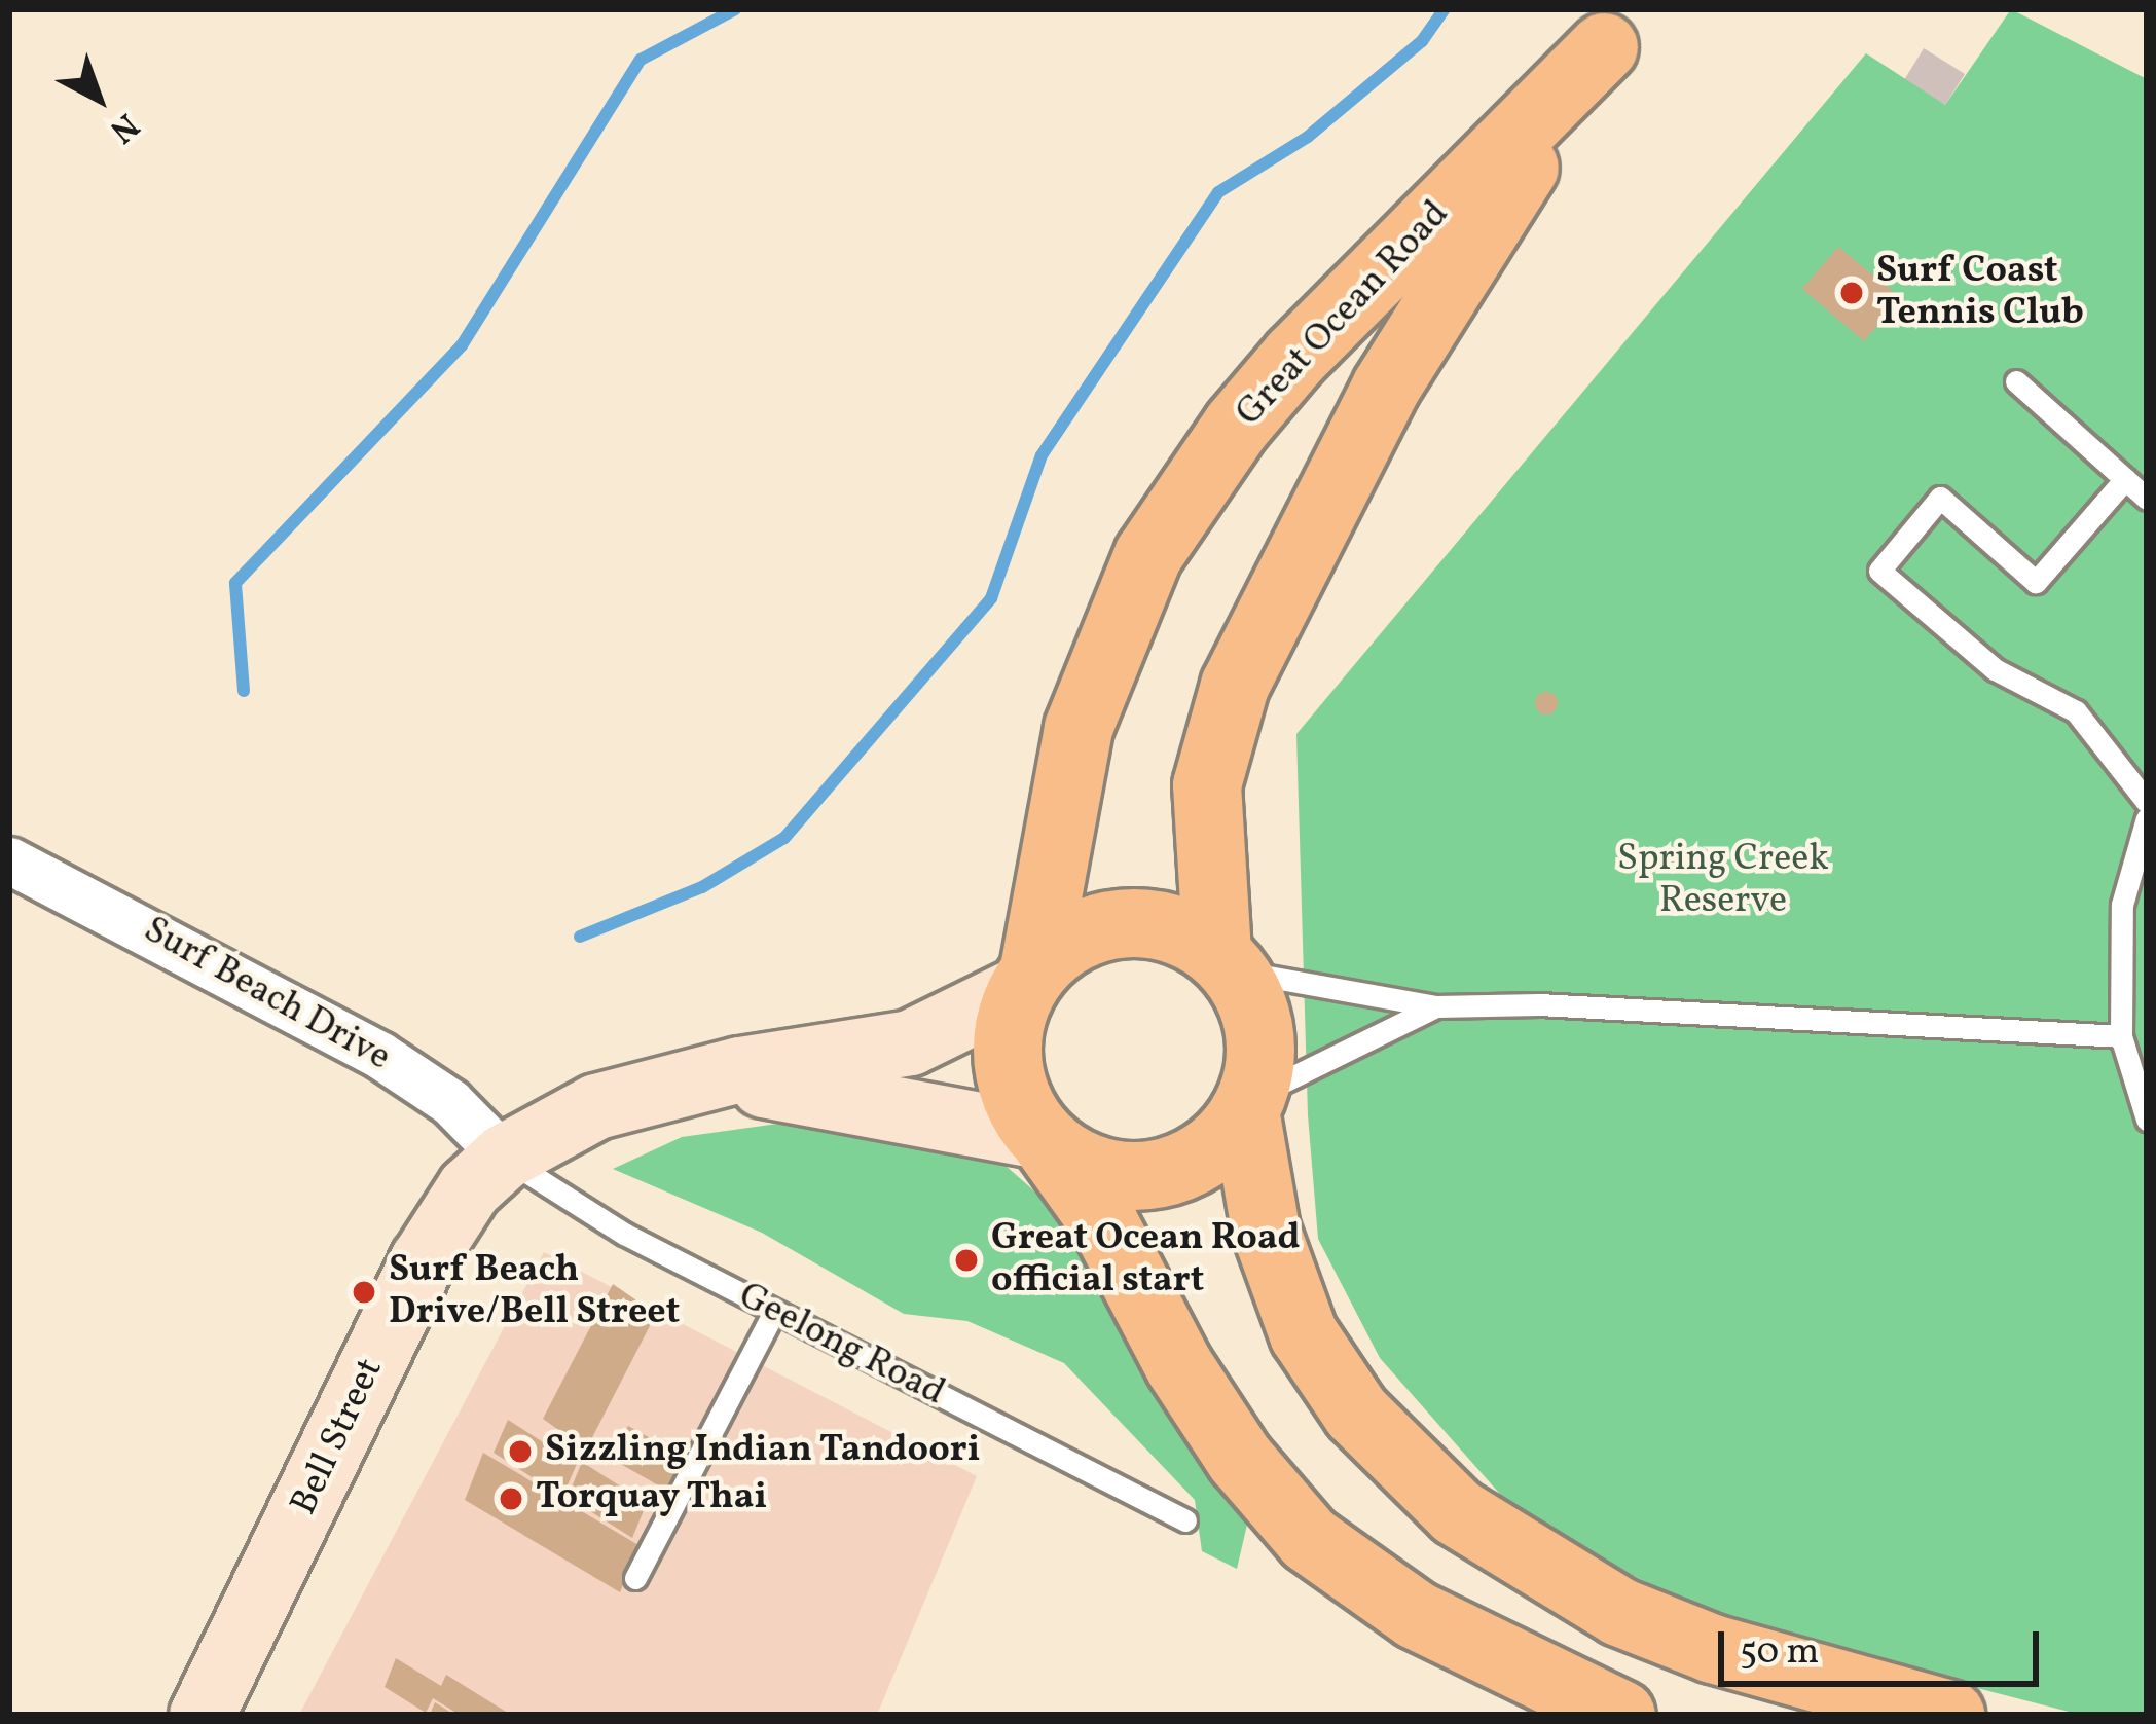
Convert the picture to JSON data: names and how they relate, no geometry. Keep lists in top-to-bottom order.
{
  "streets": {
    "main road": ["Great Ocean Road"],
    "street": ["Surf Beach Drive", "Bell Street"],
    "lane": ["Geelong Road"]
  },
  "crossings": [
    ["Great Ocean Road", "Bell Street"],
    ["Surf Beach Drive", "Geelong Road"],
    ["Surf Beach Drive", "Bell Street"],
    ["Geelong Road", "Bell Street"]
  ],
  "parks": ["Spring Creek Reserve"],
  "places": [
    "Surf Coast Tennis Club",
    "Great Ocean Road official start",
    "Surf Beach Drive/Bell Street",
    "Sizzling Indian Tandoori",
    "Torquay Thai"
  ],
  "scale_bar": "50 m",
  "north": "bottom right"
}
